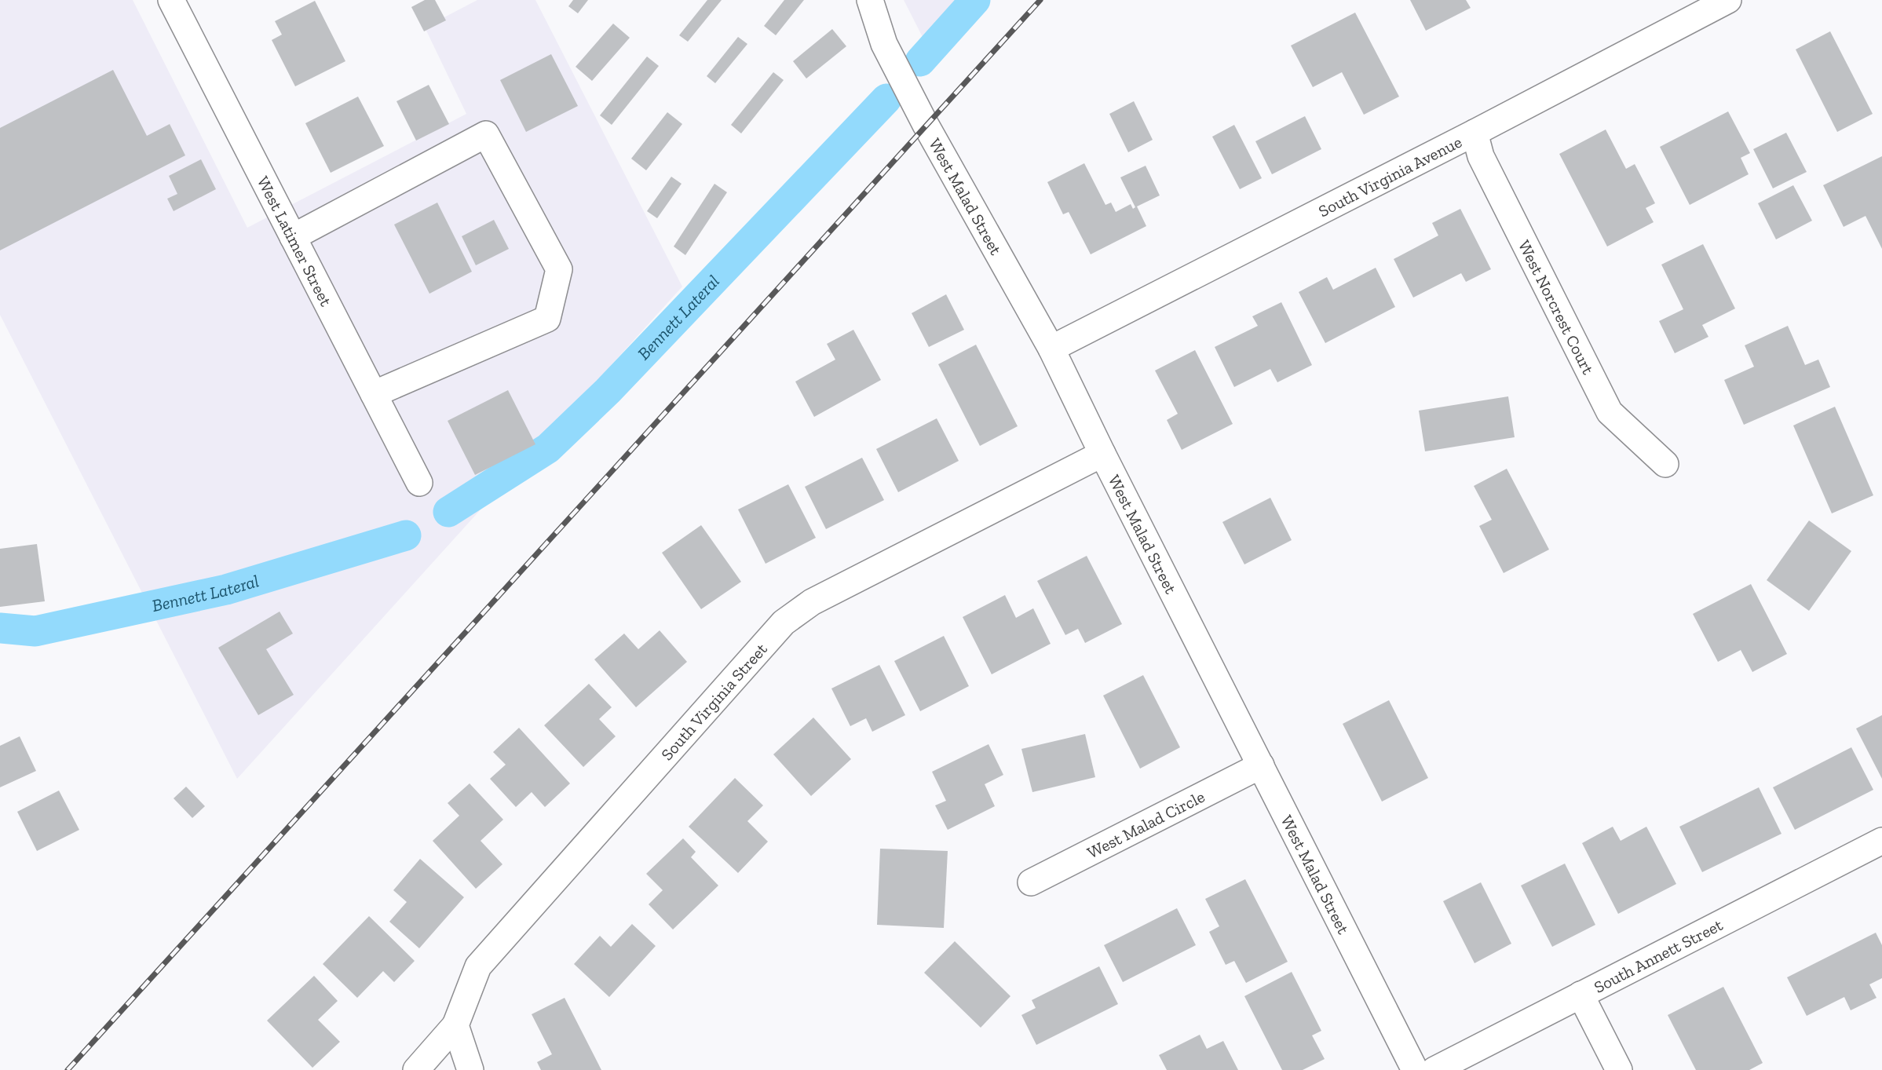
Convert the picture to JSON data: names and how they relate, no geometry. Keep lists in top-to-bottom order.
{
  "streets": {
    "street": [
      "South Virginia Avenue",
      "West Malad Street",
      "West Latimer Street",
      "West Norcrest Court",
      "South Virginia Street",
      "West Malad Circle",
      "South Annett Street"
    ]
  },
  "crossings": [
    ["South Virginia Avenue", "West Malad Street"],
    ["South Virginia Avenue", "West Norcrest Court"],
    ["West Malad Street", "South Virginia Street"],
    ["West Malad Street", "West Malad Circle"]
  ],
  "water": ["Bennett Lateral"]
}
